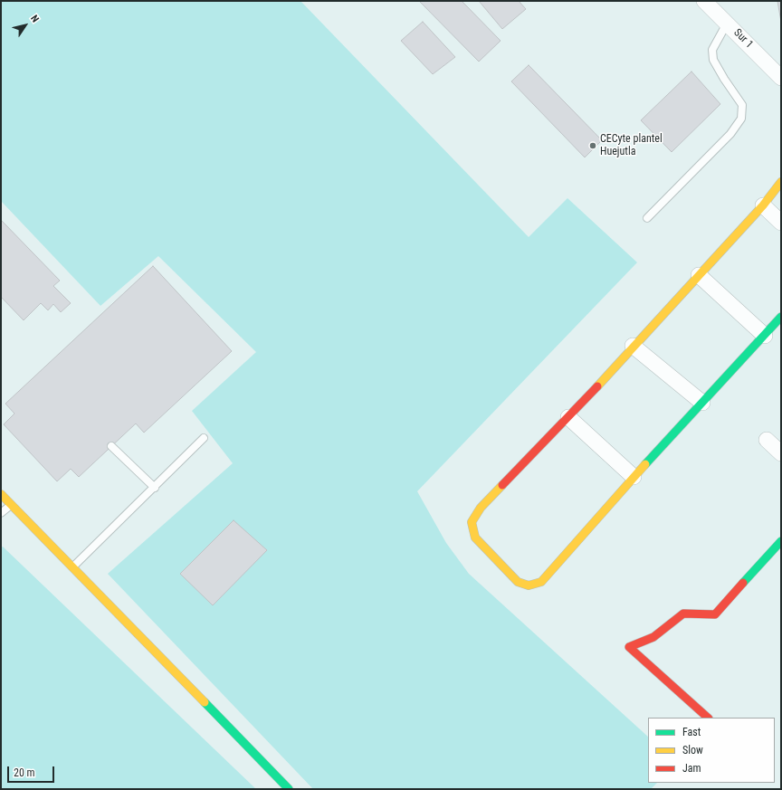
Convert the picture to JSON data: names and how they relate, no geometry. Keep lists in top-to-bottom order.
{
  "streets": {
    "street": ["Sur 1"]
  },
  "places": ["CECyte plantel Huejutla"],
  "legend": ["Fast", "Slow", "Jam"],
  "scale_bar": "20 m",
  "north": "top right"
}
